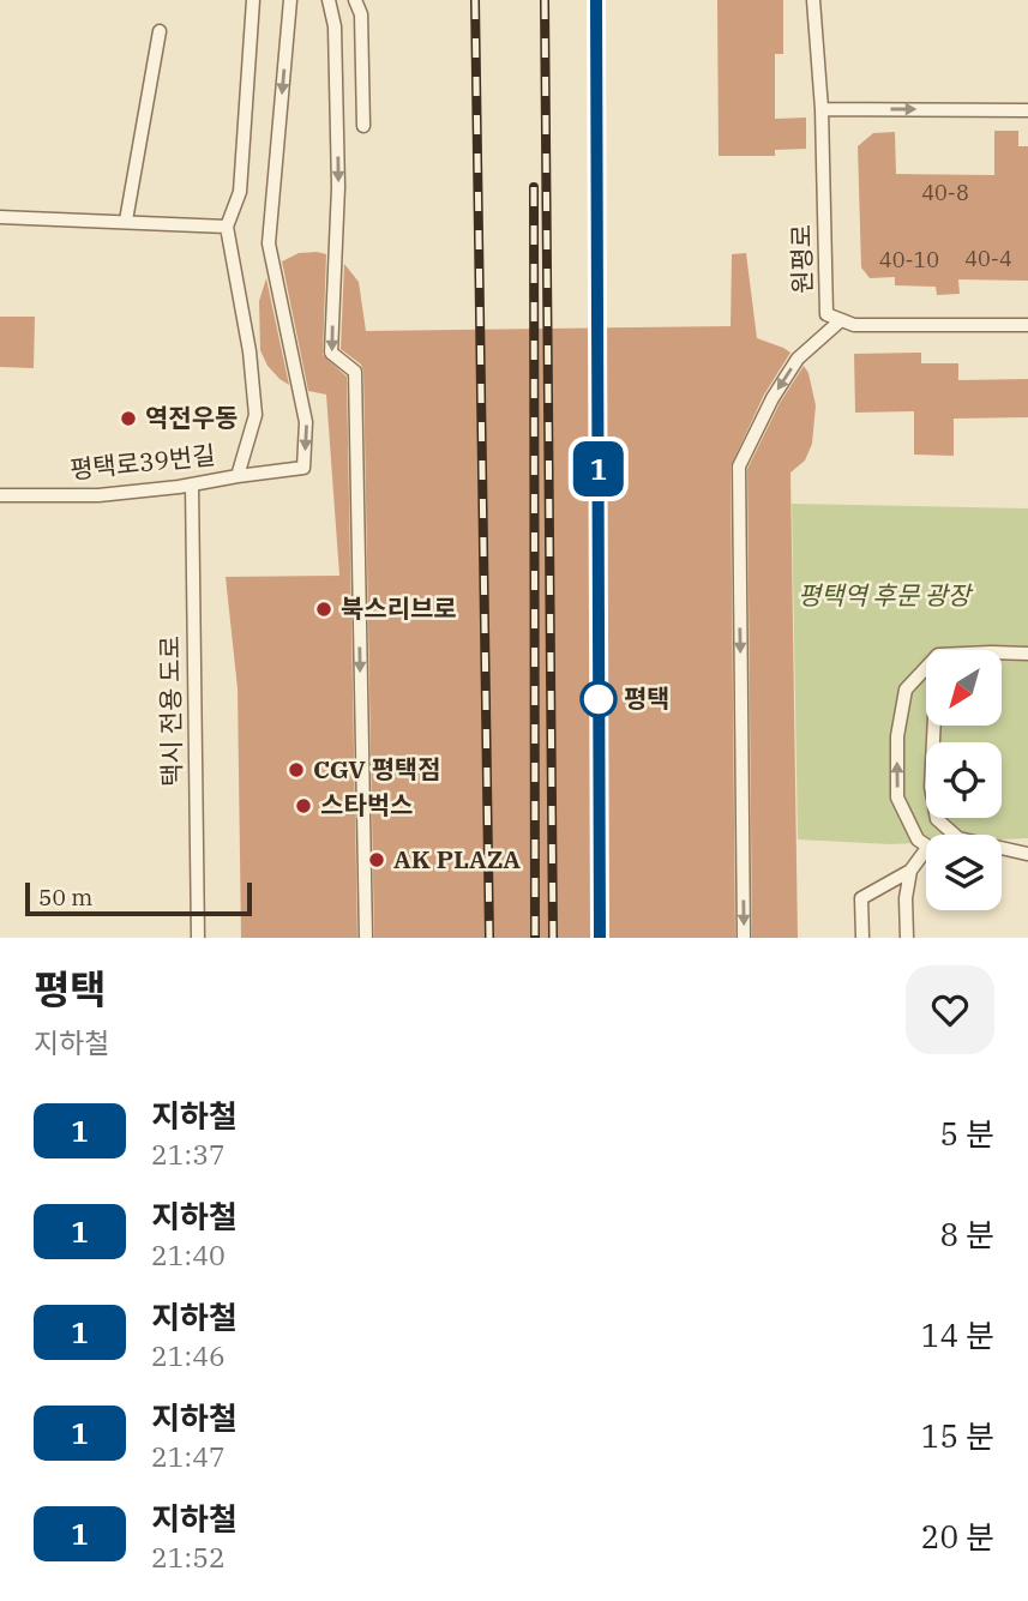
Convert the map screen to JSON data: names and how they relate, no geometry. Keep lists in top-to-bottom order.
{
  "streets": {
    "lane": ["원평로", "평택로39번길", "택시 전용 도로"]
  },
  "crossings": [
    ["평택로39번길", "택시 전용 도로"]
  ],
  "parks": ["평택역 후문 광장"],
  "places": [
    "역전우동",
    "북스리브로",
    "평택",
    "CGV 평택점",
    "스타벅스",
    "AK PLAZA"
  ],
  "lines": ["metro line 1"],
  "house_numbers": ["40-8", "40-4", "40-10"],
  "scale_bar": "50 m",
  "north": "bottom left",
  "page": {
    "on_map": "1",
    "scale": "50 m",
    "heading": ["평택", "지하철"],
    "list": [
      {
        "mark": "1",
        "name": "지하철",
        "note": "21:37",
        "value": "5 분"
      },
      {
        "mark": "1",
        "name": "지하철",
        "note": "21:40",
        "value": "8 분"
      },
      {
        "mark": "1",
        "name": "지하철",
        "note": "21:46",
        "value": "14 분"
      },
      {
        "mark": "1",
        "name": "지하철",
        "note": "21:47",
        "value": "15 분"
      },
      {
        "mark": "1",
        "name": "지하철",
        "note": "21:52",
        "value": "20 분"
      }
    ]
  }
}
